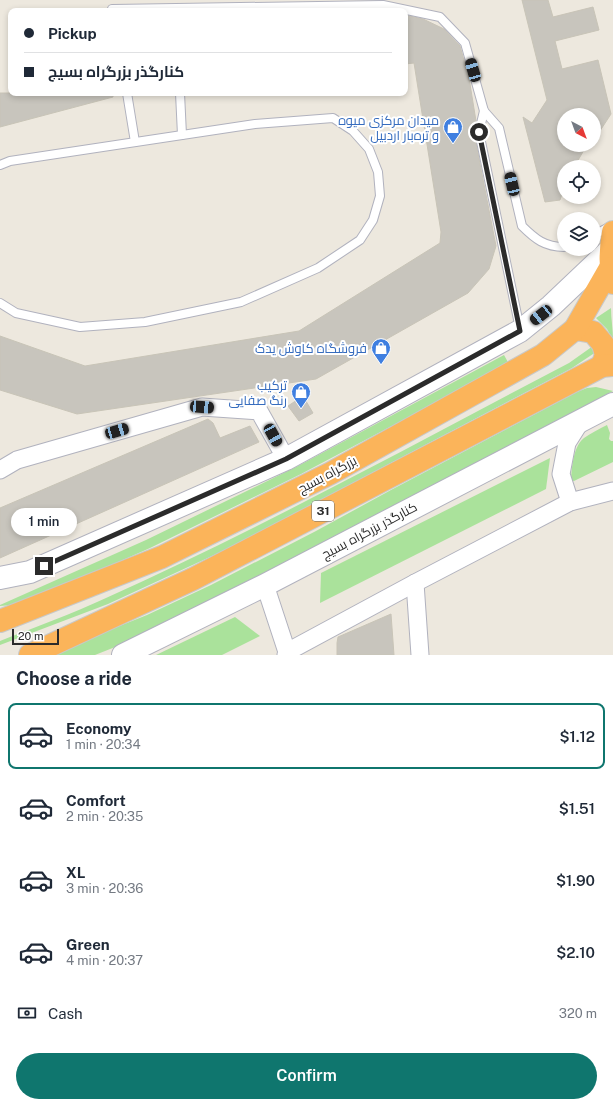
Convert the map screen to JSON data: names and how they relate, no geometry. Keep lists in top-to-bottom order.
{
  "streets": {
    "highway": ["بزرگراه بسیج", "31"],
    "main road": ["کنارگذر بزرگراه بسیج"]
  },
  "places": {
    "shop": ["میدان مرکزی میوه و تره‌بار اردبیل", "فروشگاه کاوش یدک", "ترکیب رنگ صفایی"]
  },
  "scale_bar": "20 m",
  "north": "bottom right",
  "page": {
    "banner": ["Pickup", "کنارگذر بزرگراه بسیج"],
    "bubble": "1 min",
    "scale": "20 m",
    "heading": "Choose a ride",
    "list": [
      {
        "name": "Economy",
        "note": "1 min · 20:34",
        "value": "$1.12"
      },
      {
        "name": "Comfort",
        "note": "2 min · 20:35",
        "value": "$1.51"
      },
      {
        "name": "XL",
        "note": "3 min · 20:36",
        "value": "$1.90"
      },
      {
        "name": "Green",
        "note": "4 min · 20:37",
        "value": "$2.10"
      }
    ],
    "pay": ["Cash", "320 m"],
    "buttons": "Confirm"
  }
}
